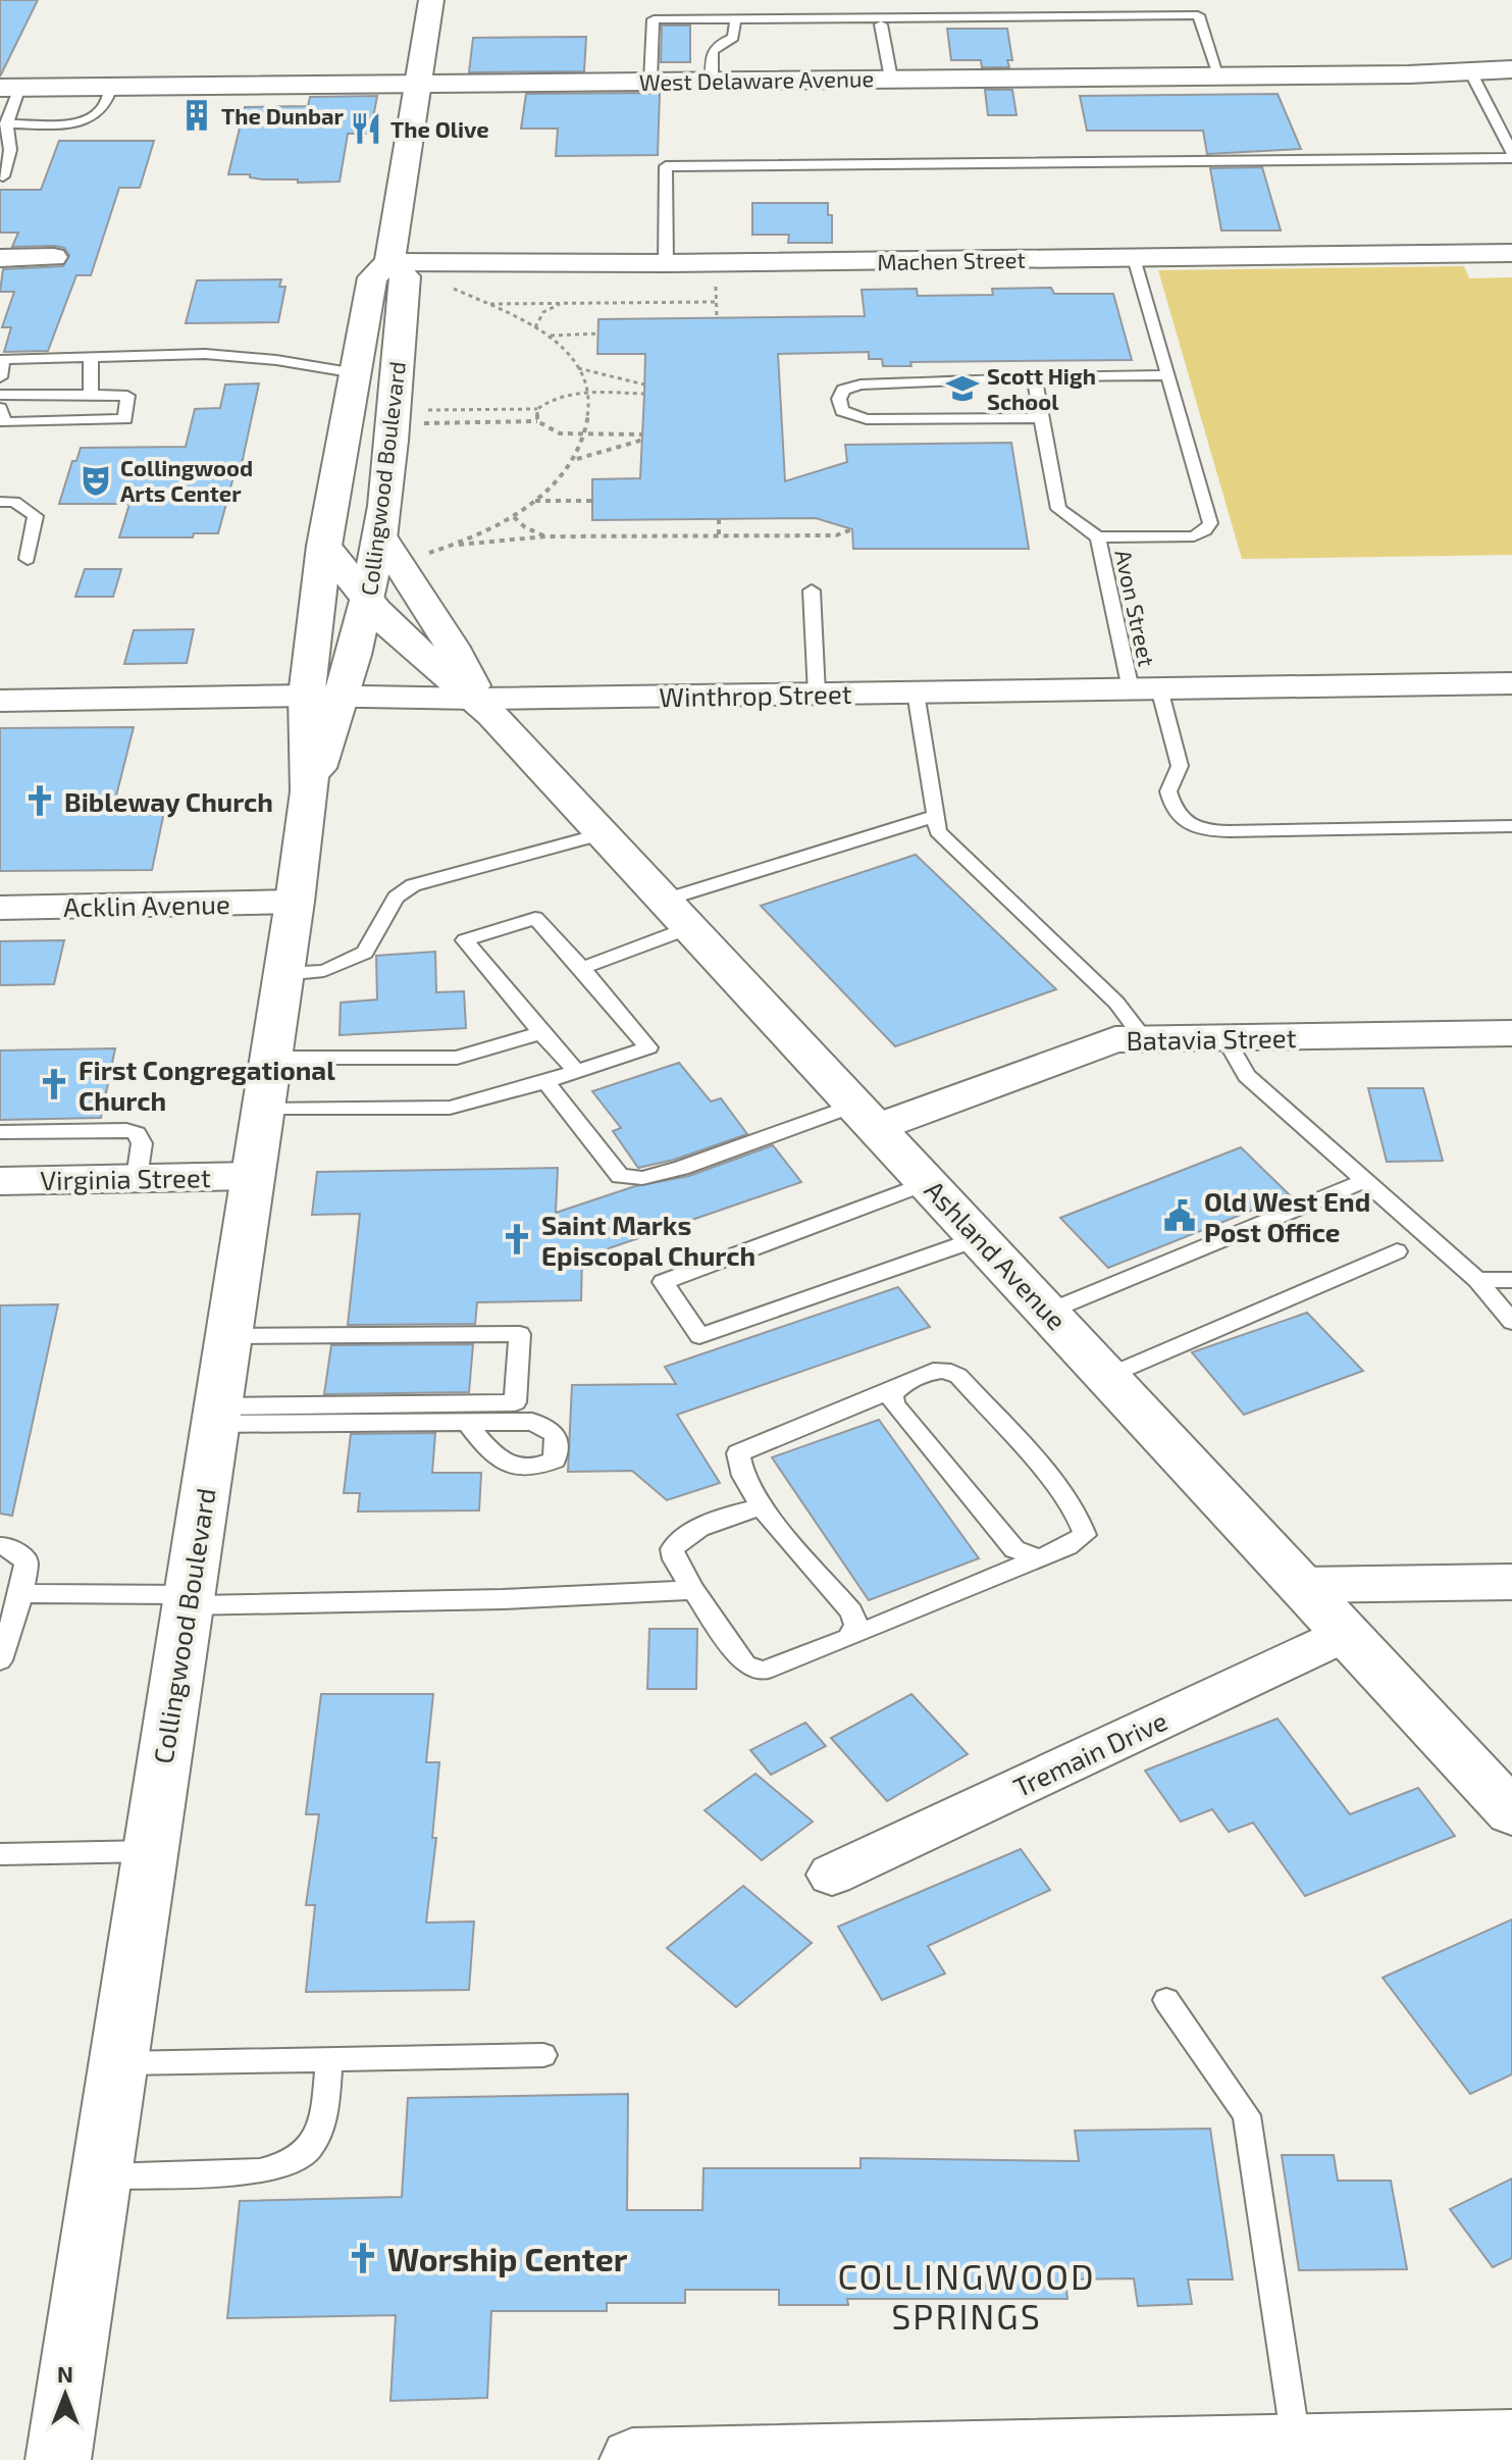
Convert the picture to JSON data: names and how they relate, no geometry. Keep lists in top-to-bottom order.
{
  "streets": {
    "main road": ["West Delaware Avenue", "Collingwood Boulevard", "Ashland Avenue"],
    "street": [
      "Machen Street",
      "Winthrop Street",
      "Acklin Avenue",
      "Batavia Street",
      "Virginia Street",
      "Tremain Drive"
    ],
    "lane": ["Avon Street"]
  },
  "crossings": [
    ["West Delaware Avenue", "Collingwood Boulevard"],
    ["Machen Street", "Collingwood Boulevard"],
    ["Collingwood Boulevard", "Winthrop Street"],
    ["Collingwood Boulevard", "Acklin Avenue"],
    ["Collingwood Boulevard", "Virginia Street"],
    ["Collingwood Boulevard", "Ashland Avenue"],
    ["Avon Street", "Winthrop Street"],
    ["Winthrop Street", "Ashland Avenue"],
    ["Batavia Street", "Ashland Avenue"],
    ["Ashland Avenue", "Tremain Drive"]
  ],
  "districts": ["COLLINGWOOD SPRINGS"],
  "places": {
    "building": ["The Dunbar"],
    "restaurant": ["The Olive"],
    "school or university": ["Scott High School"],
    "theatre": ["Collingwood Arts Center"],
    "church": [
      "Bibleway Church",
      "First Congregational Church",
      "Saint Marks Episcopal Church",
      "Worship Center"
    ],
    "public building": ["Old West End Post Office"]
  },
  "north": "top"
}
